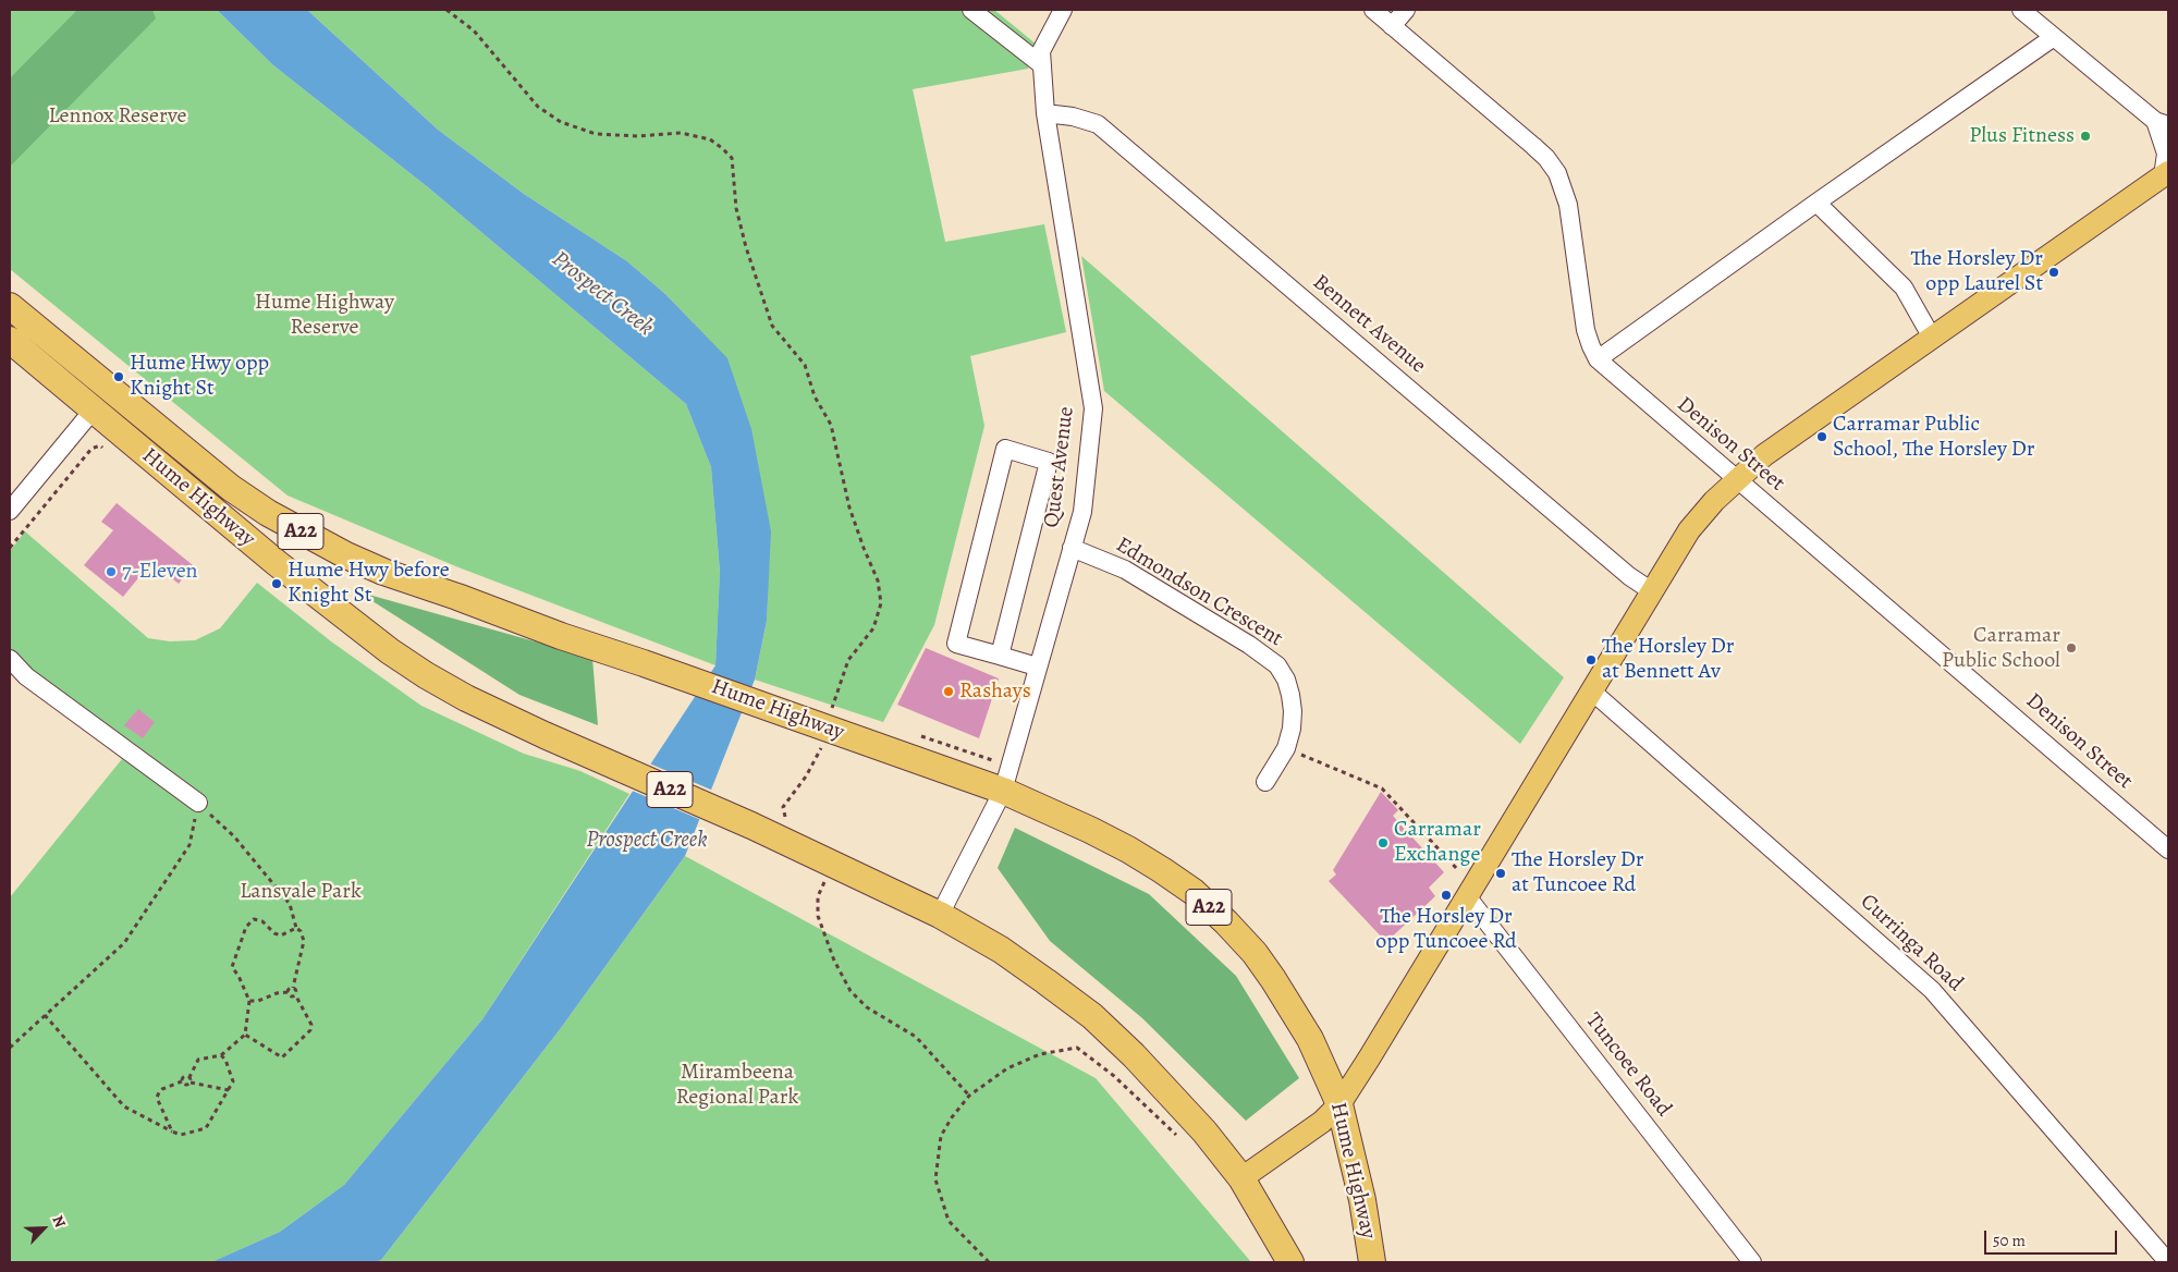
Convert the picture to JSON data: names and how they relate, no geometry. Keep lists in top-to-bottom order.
{
  "streets": {
    "highway": ["Hume Highway", "A22"],
    "street": [
      "Bennett Avenue",
      "Denison Street",
      "Quest Avenue",
      "Edmondson Crescent",
      "Curringa Road",
      "Tuncoee Road"
    ]
  },
  "crossings": [
    ["Bennett Avenue", "Quest Avenue"],
    ["Quest Avenue", "Hume Highway"],
    ["Quest Avenue", "Edmondson Crescent"]
  ],
  "water": ["Prospect Creek"],
  "parks": [
    "Lennox Reserve",
    "Hume Highway Reserve",
    "Lansvale Park",
    "Mirambeena Regional Park"
  ],
  "places": [
    "Plus Fitness",
    "The Horsley Dr opp Laurel St",
    "Hume Hwy opp Knight St",
    "Carramar Public School, The Horsley Dr",
    "7-Eleven",
    "Hume Hwy before Knight St",
    "Carramar Public School",
    "The Horsley Dr at Bennett Av",
    "Rashays",
    "Carramar Exchange",
    "The Horsley Dr at Tuncoee Rd",
    "The Horsley Dr opp Tuncoee Rd"
  ],
  "scale_bar": "50 m",
  "north": "top right"
}
